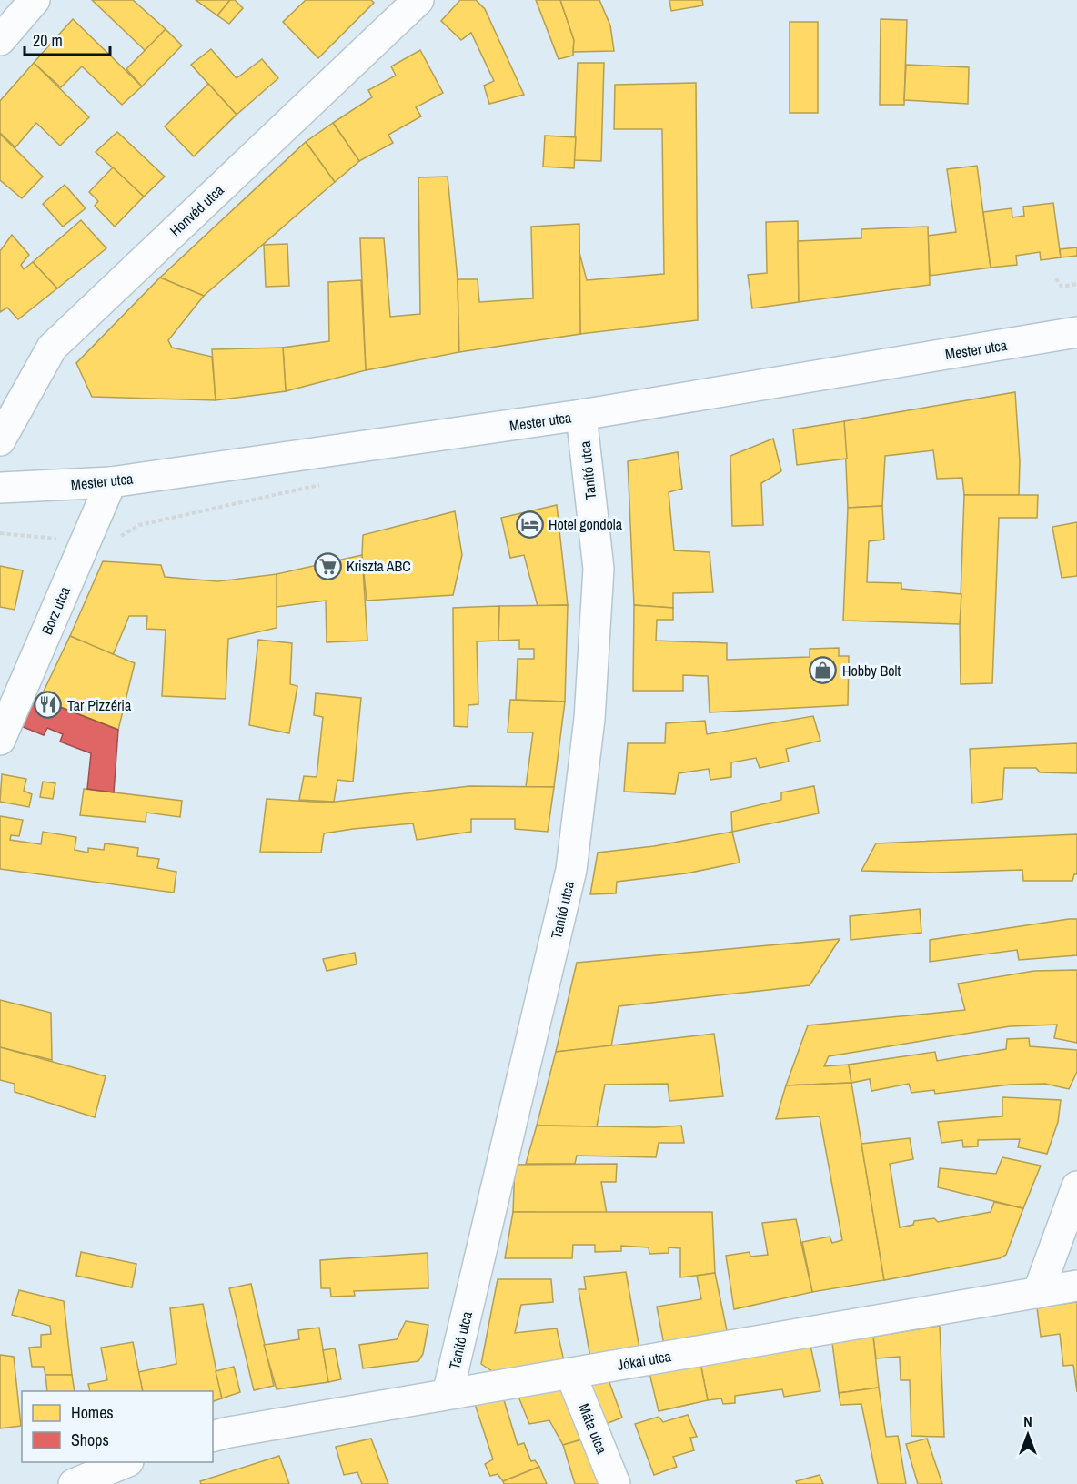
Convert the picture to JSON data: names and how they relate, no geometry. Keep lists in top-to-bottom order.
{
  "streets": {
    "street": [
      "Honvéd utca",
      "Mester utca",
      "Tanító utca",
      "Borz utca",
      "Jókai utca",
      "Máta utca"
    ]
  },
  "crossings": [
    ["Mester utca", "Tanító utca"],
    ["Mester utca", "Borz utca"],
    ["Tanító utca", "Jókai utca"],
    ["Jókai utca", "Máta utca"]
  ],
  "places": {
    "hotel": ["Hotel gondola"],
    "supermarket": ["Kriszta ABC"],
    "shop": ["Hobby Bolt"],
    "restaurant": ["Tar Pizzéria"]
  },
  "legend": ["Homes", "Shops"],
  "scale_bar": "20 m",
  "north": "top"
}
